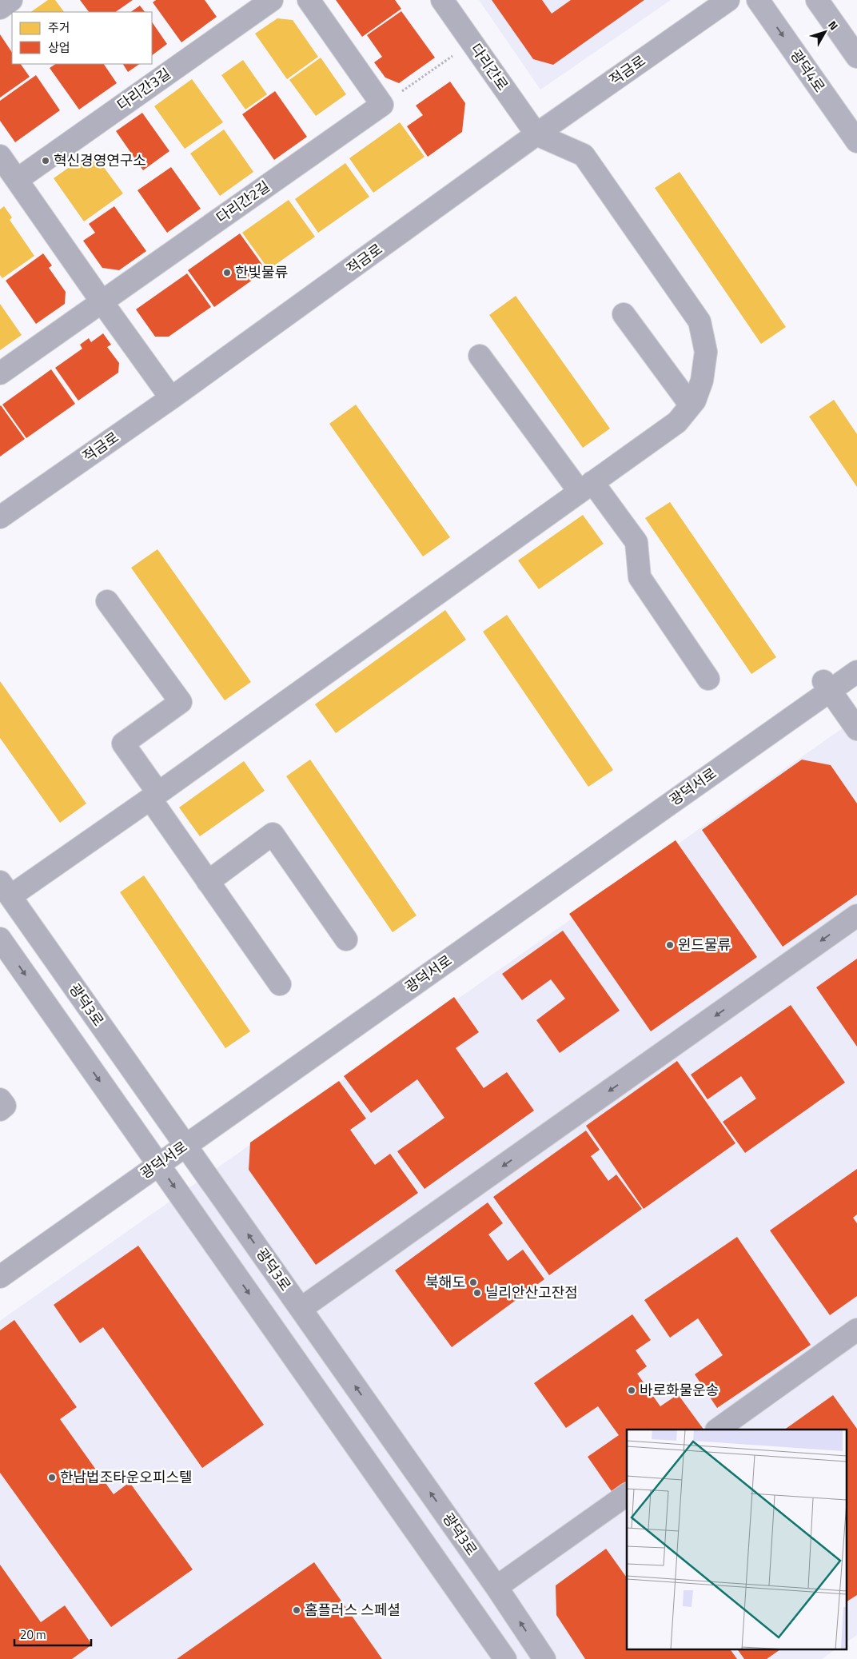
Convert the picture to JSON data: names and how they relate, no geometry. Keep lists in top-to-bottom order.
{
  "streets": {
    "main road": ["광덕4로"],
    "street": [
      "다리간로",
      "적금로",
      "다리간3길",
      "다리간2길",
      "광덕서로",
      "광덕3로"
    ]
  },
  "crossings": [
    ["다리간로", "적금로"],
    ["광덕서로", "광덕3로"]
  ],
  "places": [
    "혁신경영연구소",
    "한빛물류",
    "윈드물류",
    "북해도",
    "닐리안산고잔점",
    "바로화물운송",
    "한남법조타운오피스텔",
    "홈플러스 스페셜"
  ],
  "legend": ["주거", "상업"],
  "scale_bar": "20 m",
  "north": "top right"
}
